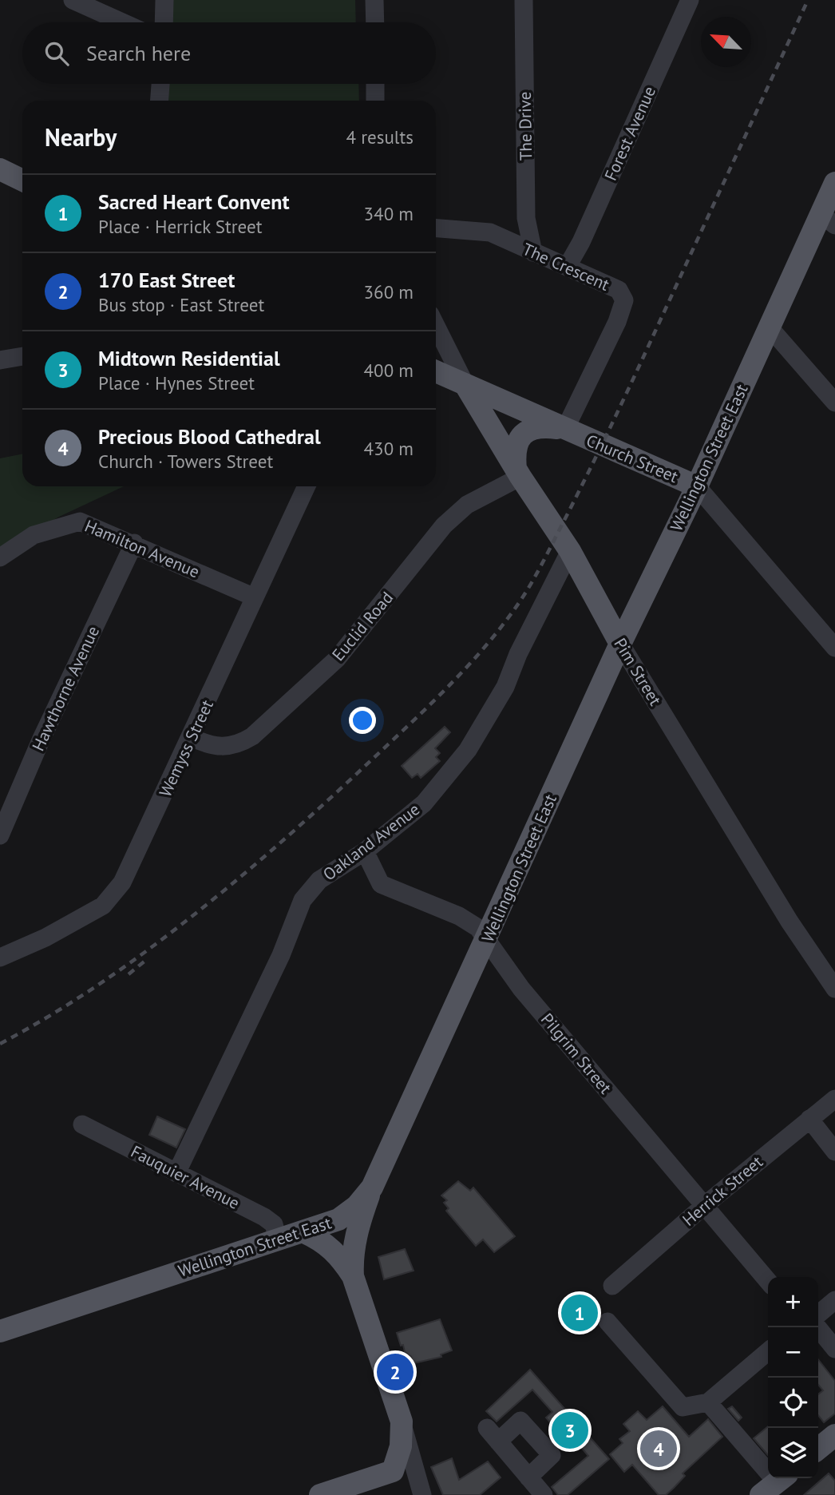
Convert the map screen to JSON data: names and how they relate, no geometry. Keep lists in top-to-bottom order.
{
  "streets": {
    "main road": ["Wellington Street East", "Church Street", "Pim Street"],
    "street": [
      "The Drive",
      "Forest Avenue",
      "The Crescent",
      "Hamilton Avenue",
      "Euclid Road",
      "Hawthorne Avenue",
      "Wemyss Street",
      "Oakland Avenue",
      "Pilgrim Street",
      "Fauquier Avenue",
      "Herrick Street"
    ]
  },
  "crossings": [
    ["The Drive", "The Crescent"],
    ["Forest Avenue", "The Crescent"],
    ["The Crescent", "Church Street"],
    ["Wellington Street East", "Church Street"],
    ["Wellington Street East", "Pim Street"],
    ["Wellington Street East", "Pilgrim Street"],
    ["Wellington Street East", "Fauquier Avenue"],
    ["Church Street", "Pim Street"],
    ["Hamilton Avenue", "Hawthorne Avenue"],
    ["Hamilton Avenue", "Wemyss Street"],
    ["Euclid Road", "Pim Street"],
    ["Euclid Road", "Wemyss Street"],
    ["Pim Street", "Oakland Avenue"],
    ["Oakland Avenue", "Pilgrim Street"],
    ["Oakland Avenue", "Fauquier Avenue"],
    ["Pilgrim Street", "Herrick Street"]
  ],
  "north": "top left",
  "page": {
    "search": "Search here",
    "heading": ["Nearby", "4 results"],
    "list": [
      {
        "mark": "1",
        "name": "Sacred Heart Convent",
        "note": "Place · Herrick Street",
        "value": "340 m"
      },
      {
        "mark": "2",
        "name": "170 East Street",
        "note": "Bus stop · East Street",
        "value": "360 m"
      },
      {
        "mark": "3",
        "name": "Midtown Residential",
        "note": "Place · Hynes Street",
        "value": "400 m"
      },
      {
        "mark": "4",
        "name": "Precious Blood Cathedral",
        "note": "Church · Towers Street",
        "value": "430 m"
      }
    ],
    "map_buttons": ["+", "−"],
    "pins": [
      "1",
      "2",
      "3",
      "4"
    ]
  }
}
